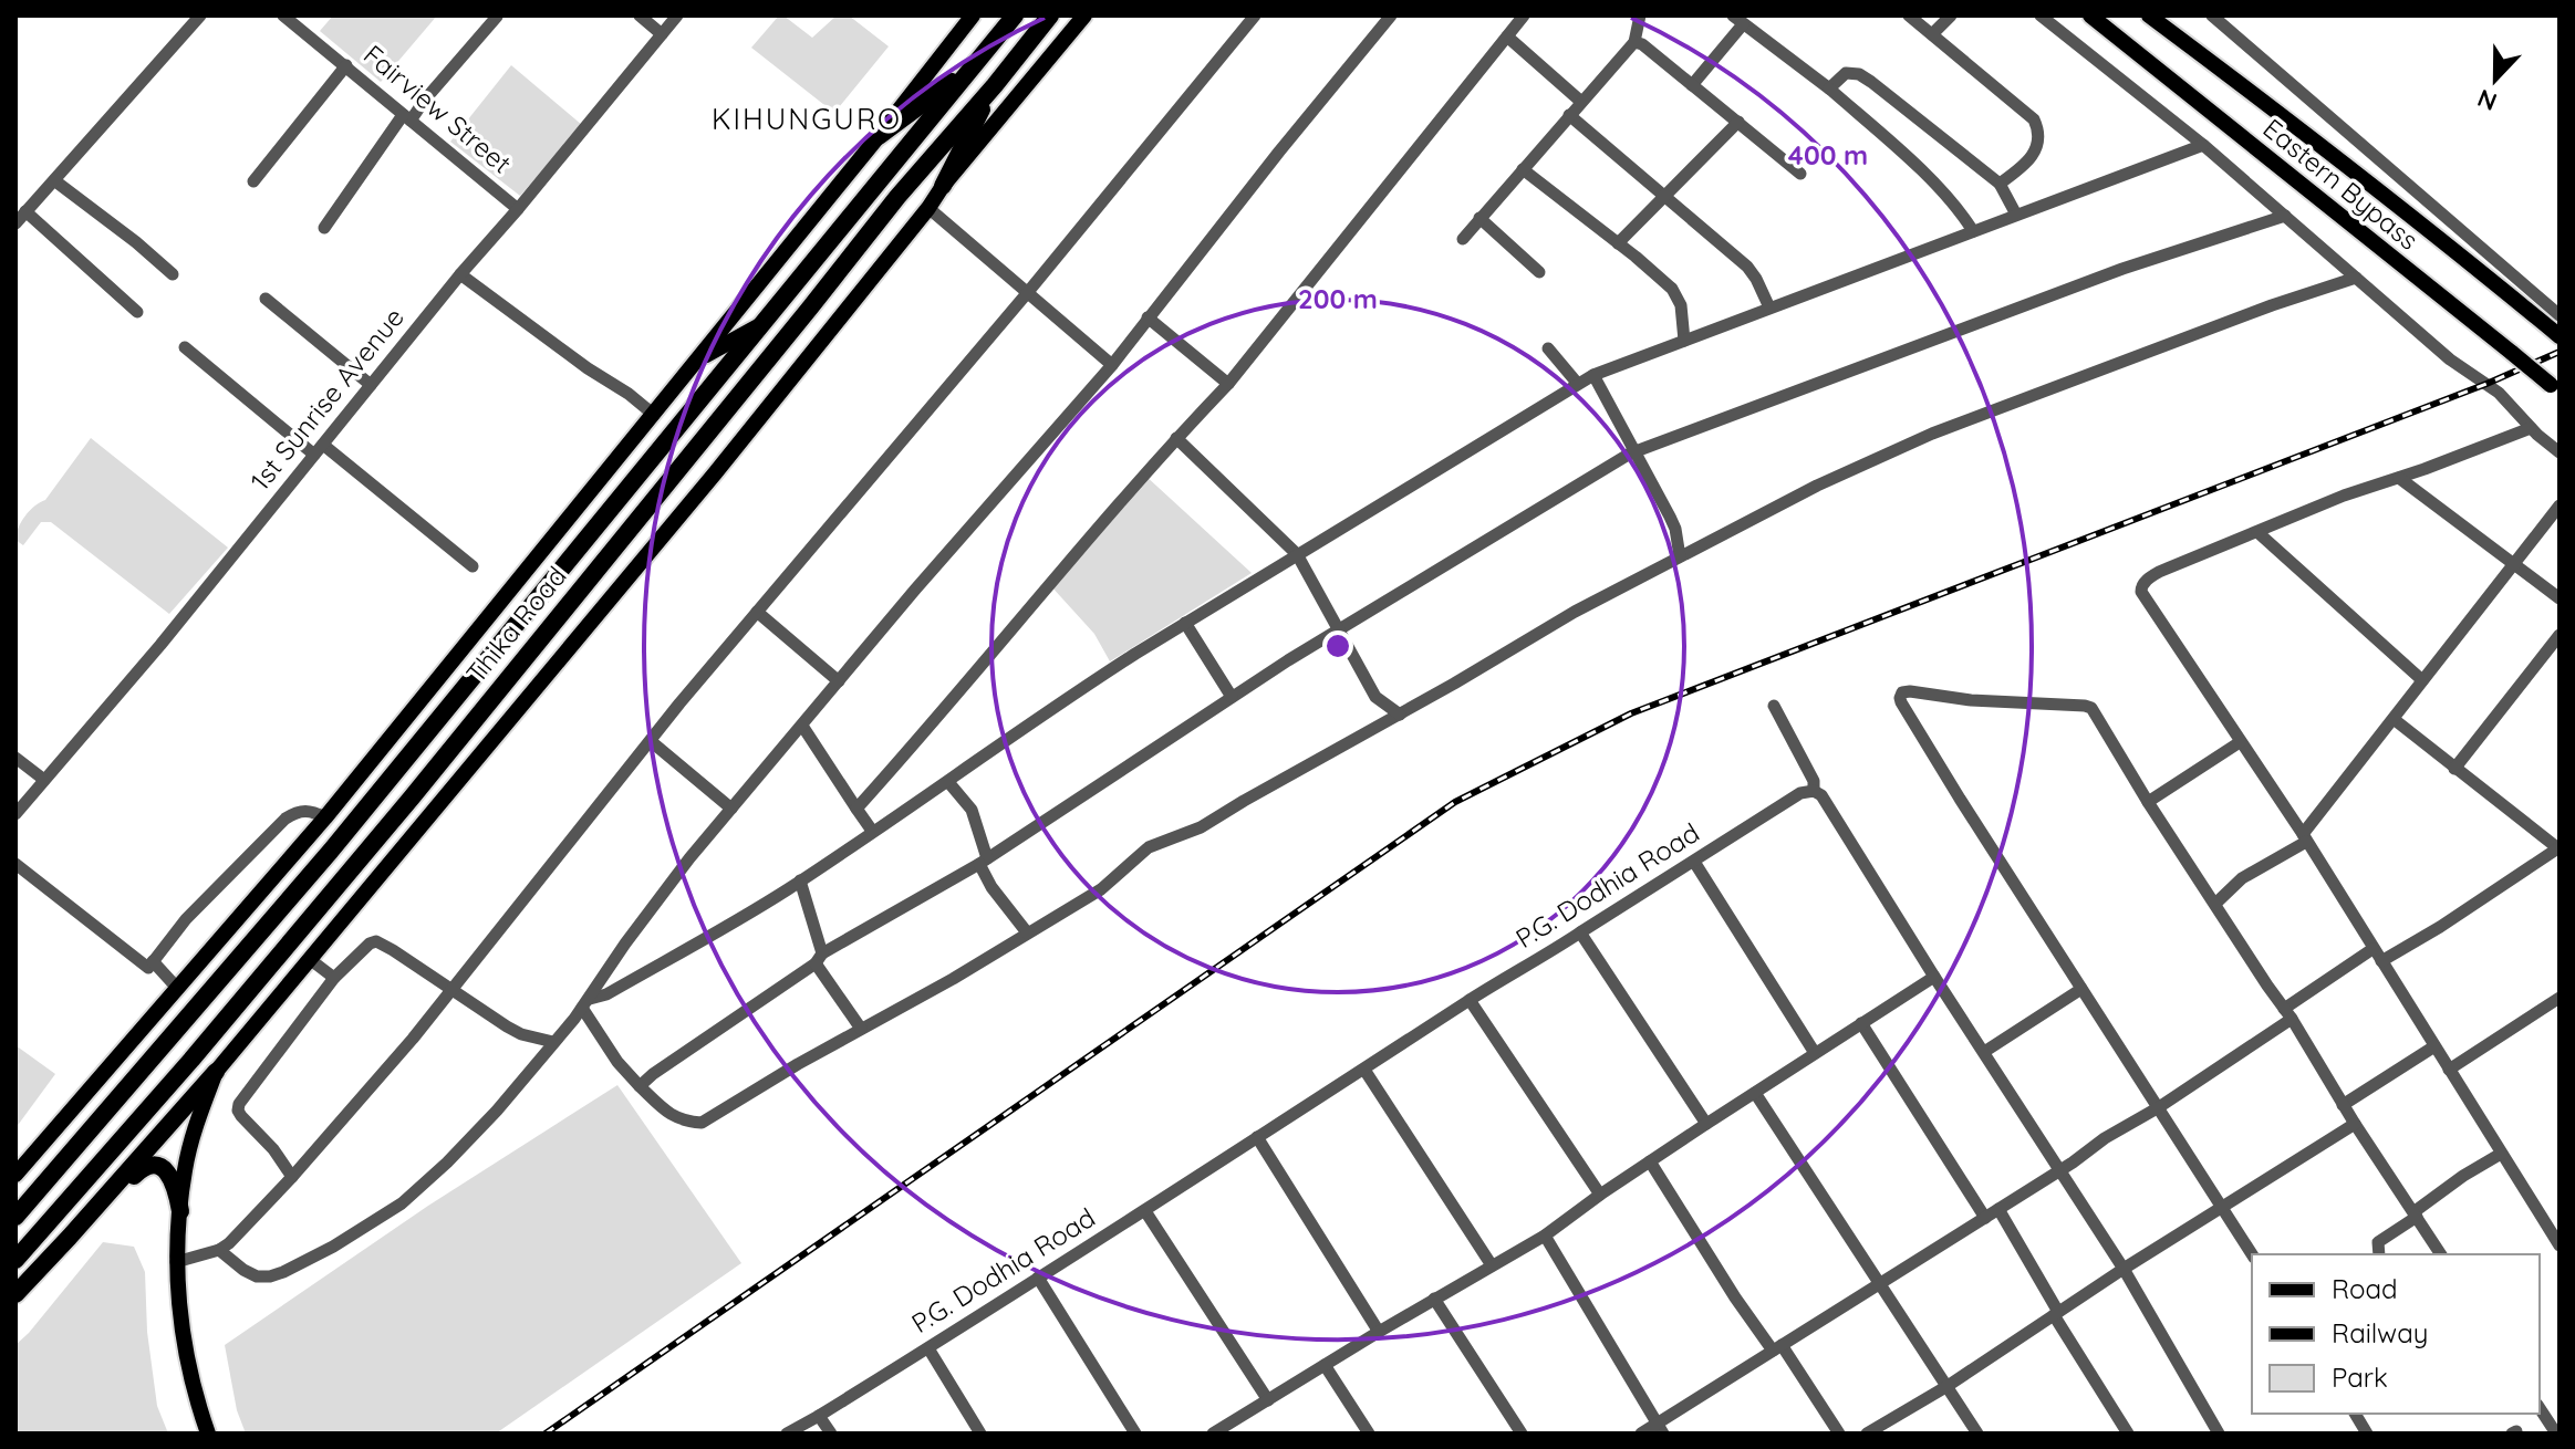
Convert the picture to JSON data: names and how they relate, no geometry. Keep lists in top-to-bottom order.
{
  "streets": {
    "highway": ["Thika Road"],
    "main road": ["Eastern Bypass"],
    "street": ["Fairview Street", "1st Sunrise Avenue", "P.G. Dodhia Road"]
  },
  "crossings": [
    ["Fairview Street", "1st Sunrise Avenue"]
  ],
  "districts": ["KIHUNGURO"],
  "legend": ["Road", "Railway", "Park"],
  "north": "bottom",
  "rings": ["400 m", "200 m"]
}
